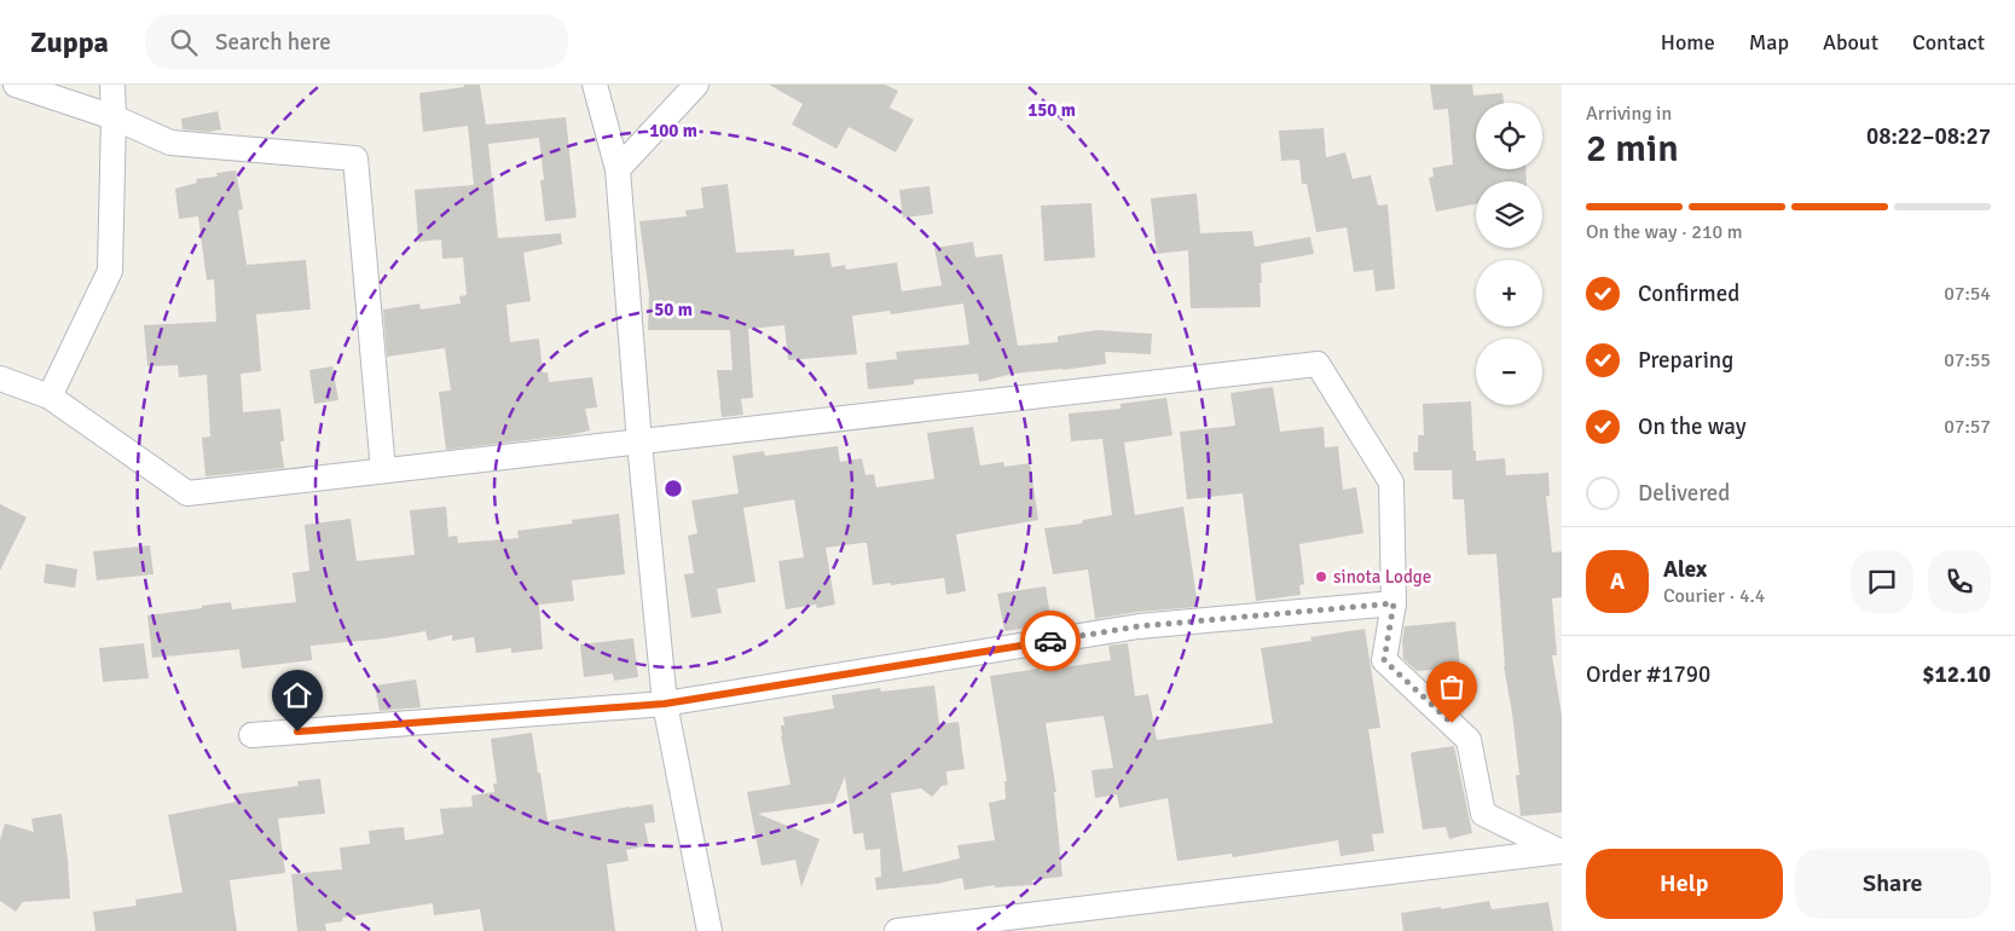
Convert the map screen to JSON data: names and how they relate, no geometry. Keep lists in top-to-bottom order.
{
  "places": ["sinota Lodge"],
  "page": {
    "header": "Zuppa",
    "search": "Search here",
    "nav": [
      "Home",
      "Map",
      "About",
      "Contact"
    ],
    "heading": ["2 min", "Arriving in", "08:22–08:27"],
    "panel": [
      "Alex",
      "Courier · 4.4",
      "Order #1790",
      "$12.10"
    ],
    "map_buttons": ["+", "−"],
    "bar": "On the way · 210 m",
    "list": [
      ["Confirmed", "07:54"],
      ["Preparing", "07:55"],
      ["On the way", "07:57"],
      "Delivered"
    ],
    "round": "A",
    "buttons": ["Help", "Share"]
  },
  "rings": ["150 m", "100 m", "50 m"]
}
